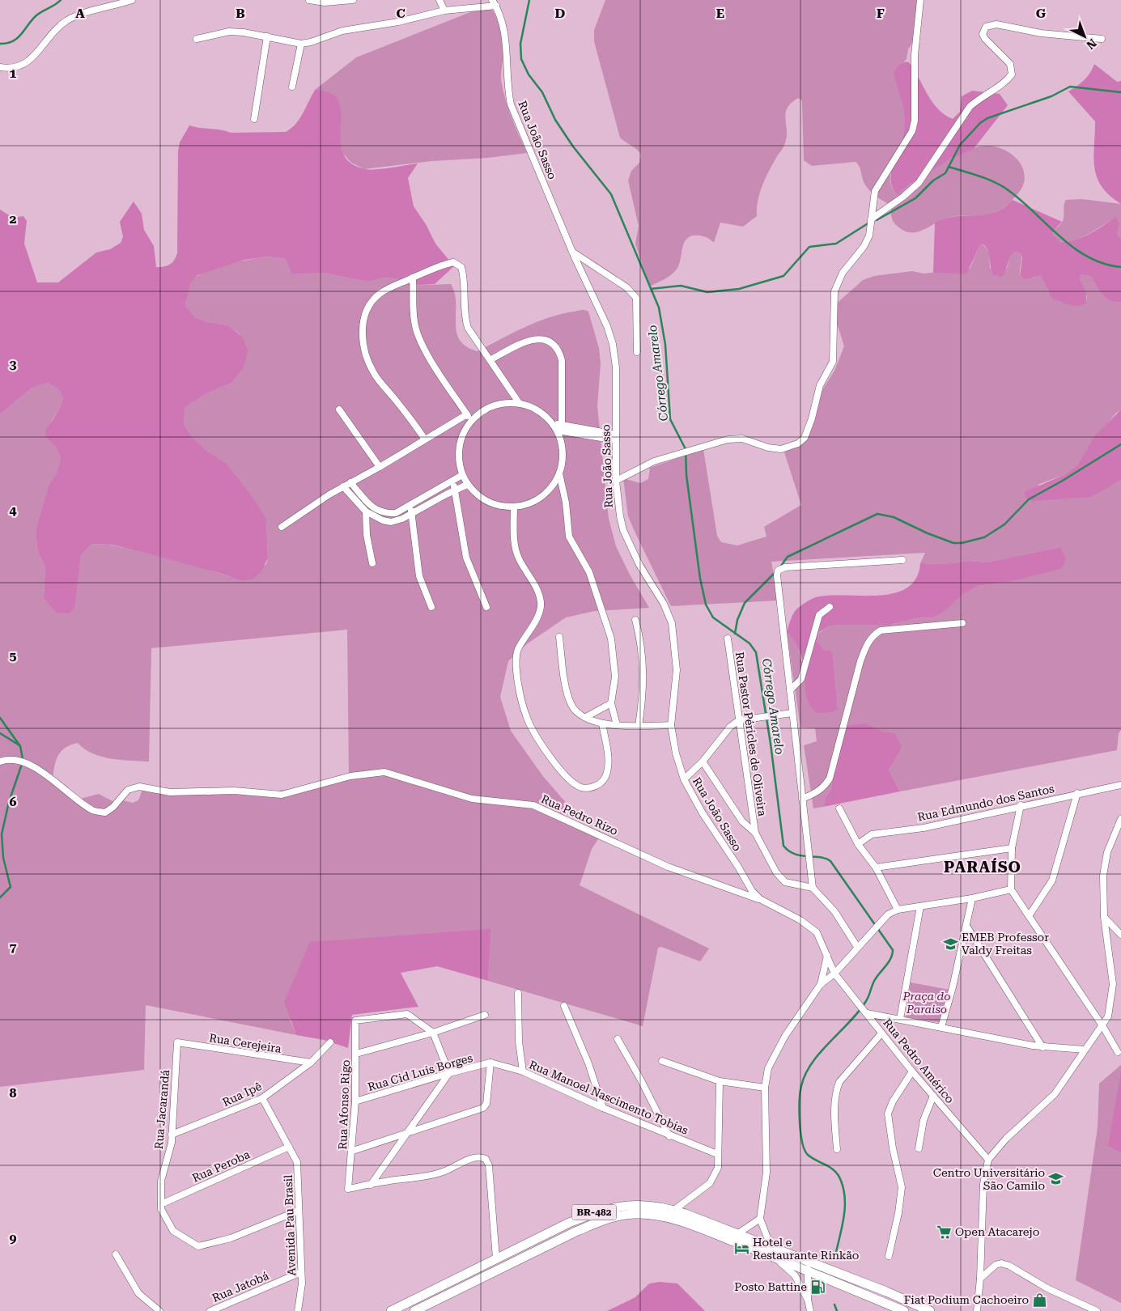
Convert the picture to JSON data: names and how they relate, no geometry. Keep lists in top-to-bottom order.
{
  "streets": {
    "highway": ["BR-482"],
    "street": [
      "Rua João Sasso",
      "Rua Pastor Péricles de Oliveira",
      "Rua Edmundo dos Santos",
      "Rua Pedro Rizo",
      "Rua Cerejeira",
      "Rua Pedro Américo",
      "Rua Cid Luis Borges",
      "Rua Ipê",
      "Rua Manoel Nascimento Tobias",
      "Rua Afonso Rigo",
      "Rua Jacarandá",
      "Rua Peroba",
      "Avenida Pau Brasil",
      "Rua Jatobá"
    ]
  },
  "crossings": [
    ["Rua João Sasso", "Rua Pedro Rizo"],
    ["Rua João Sasso", "Rua Pedro Américo"],
    ["Rua Cerejeira", "Rua Ipê"],
    ["Rua Cerejeira", "Rua Jacarandá"],
    ["Rua Cid Luis Borges", "Rua Manoel Nascimento Tobias"],
    ["Rua Cid Luis Borges", "Rua Afonso Rigo"],
    ["Rua Ipê", "Rua Jacarandá"],
    ["Rua Ipê", "Avenida Pau Brasil"],
    ["Rua Jacarandá", "Rua Peroba"],
    ["Rua Jacarandá", "Avenida Pau Brasil"],
    ["Rua Peroba", "Avenida Pau Brasil"],
    ["Avenida Pau Brasil", "Rua Jatobá"]
  ],
  "districts": ["PARAÍSO"],
  "water": ["Córrego Amarelo"],
  "parks": ["Praça do Paraiso"],
  "places": {
    "school or university": ["EMEB Professor Valdy Freitas", "Centro Universitário São Camilo"],
    "supermarket": ["Open Atacarejo"],
    "hotel": ["Hotel e Restaurante Rinkão"],
    "fuel station": ["Posto Battine"],
    "shop": ["Fiat Podium Cachoeiro"]
  },
  "north": "bottom right",
  "grid": {
    "columns": [
      "A",
      "B",
      "C",
      "D",
      "E",
      "F",
      "G"
    ],
    "rows": [
      "1",
      "2",
      "3",
      "4",
      "5",
      "6",
      "7",
      "8",
      "9"
    ]
  }
}
